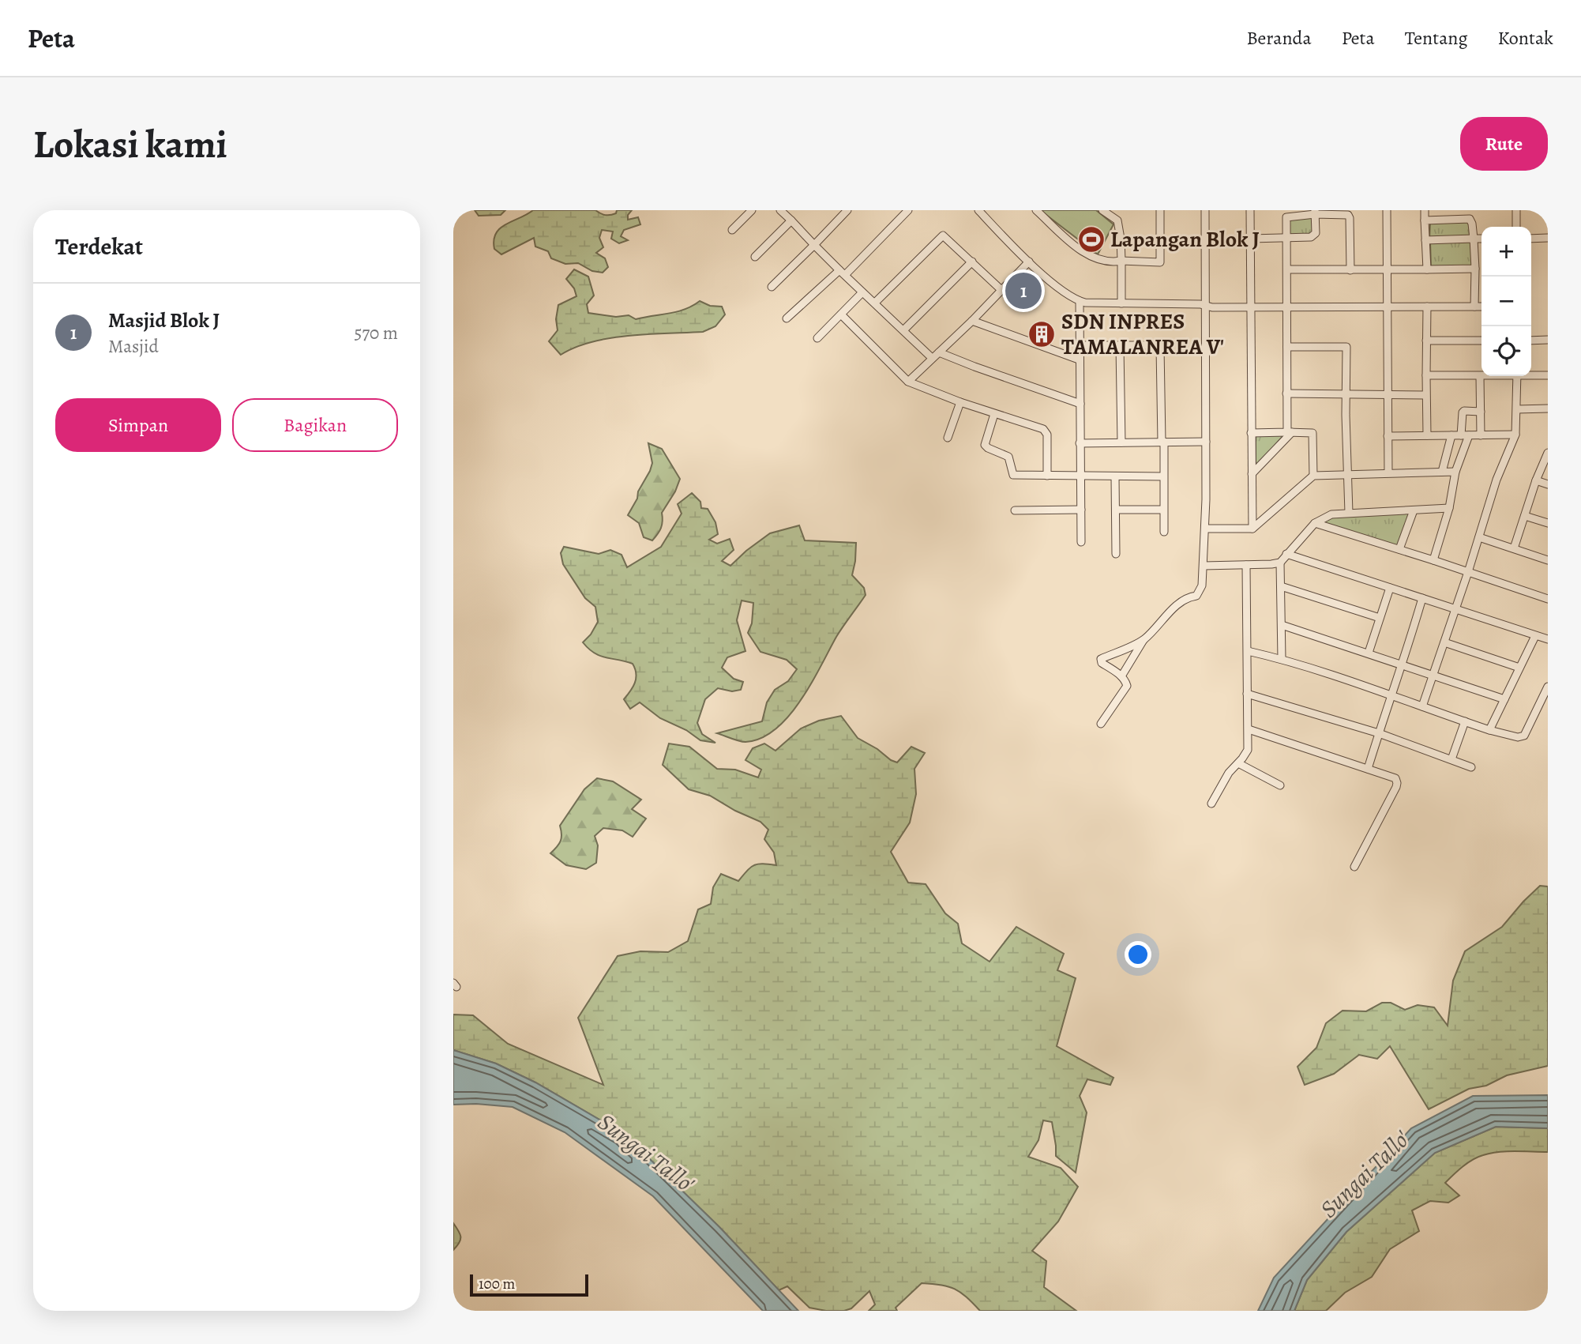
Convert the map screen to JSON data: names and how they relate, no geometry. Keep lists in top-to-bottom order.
{
  "water": ["Sungai Tallo'"],
  "places": {
    "sports": ["Lapangan Blok J"],
    "building": ["SDN INPRES TAMALANREA V'"]
  },
  "scale_bar": "100 m",
  "page": {
    "header": "Peta",
    "nav": [
      "Beranda",
      "Peta",
      "Tentang",
      "Kontak"
    ],
    "buttons": [
      "Rute",
      ["Simpan", "Bagikan"]
    ],
    "title": "Lokasi kami",
    "heading": "Terdekat",
    "map_buttons": ["+", "−"],
    "pins": "1",
    "list": [
      {
        "mark": "1",
        "name": "Masjid Blok J",
        "note": "Masjid",
        "value": "570 m"
      }
    ],
    "scale": "100 m"
  }
}
